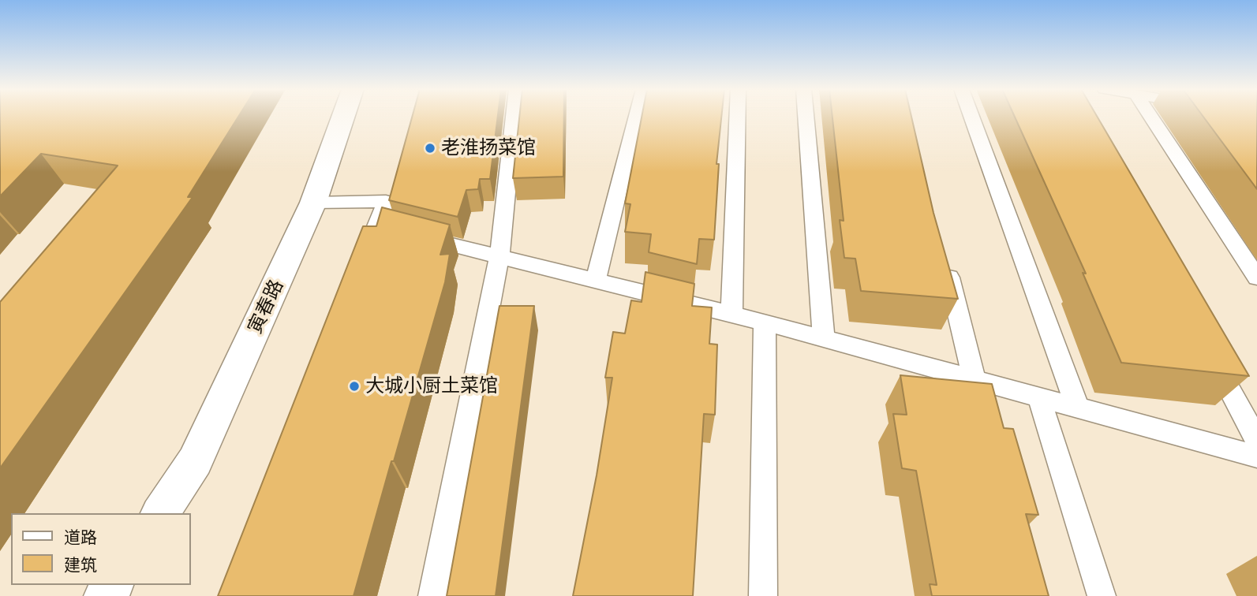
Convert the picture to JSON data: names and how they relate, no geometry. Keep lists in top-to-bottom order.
{
  "streets": {
    "street": ["寅春路"]
  },
  "places": ["老淮扬菜馆", "大城小厨土菜馆"],
  "legend": ["道路", "建筑"]
}
